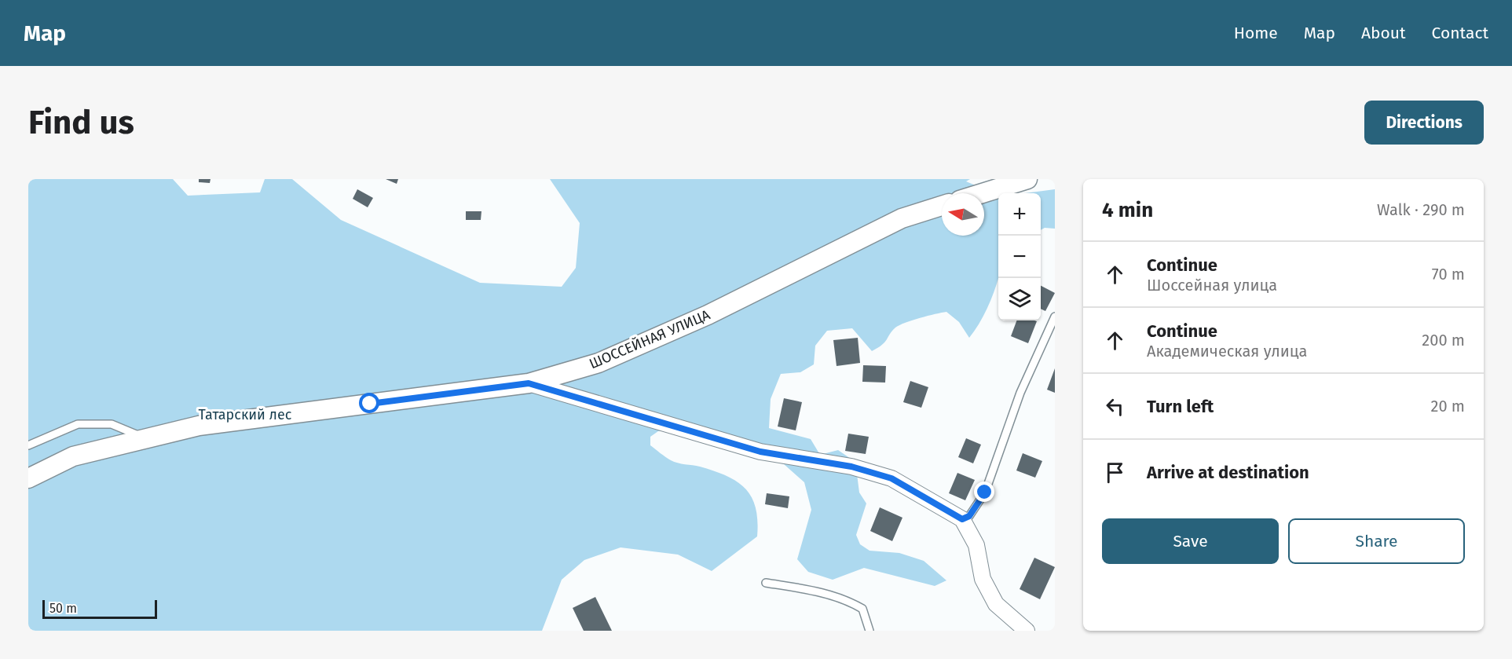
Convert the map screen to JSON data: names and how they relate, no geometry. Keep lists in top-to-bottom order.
{
  "streets": {
    "street": ["ШОССЕЙНАЯ УЛИЦА"]
  },
  "parks": ["Татарский лес"],
  "scale_bar": "50 m",
  "north": "left",
  "page": {
    "header": "Map",
    "nav": [
      "Home",
      "Map",
      "About",
      "Contact"
    ],
    "buttons": [
      "Directions",
      ["Save", "Share"]
    ],
    "title": "Find us",
    "heading": ["4 min", "Walk · 290 m"],
    "map_buttons": ["+", "−"],
    "list": [
      ["Continue", "Шоссейная улица", "70 m"],
      ["Continue", "Академическая улица", "200 m"],
      ["Turn left", "20 m"],
      "Arrive at destination"
    ],
    "scale": "50 m"
  }
}
